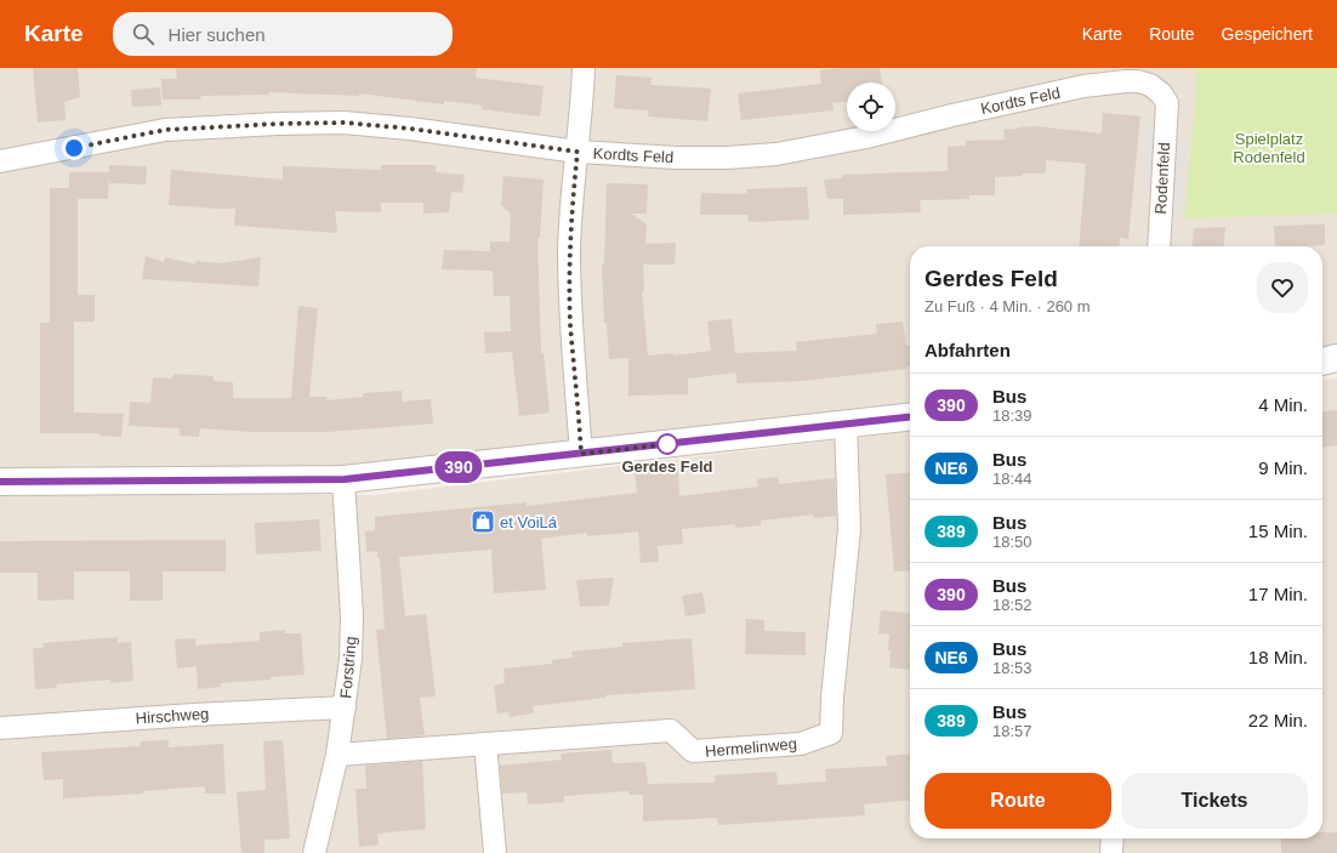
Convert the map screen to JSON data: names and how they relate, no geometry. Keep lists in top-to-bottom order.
{
  "streets": {
    "street": [
      "Kordts Feld",
      "Rodenfeld",
      "Forstring",
      "Hirschweg",
      "Hermelinweg"
    ]
  },
  "crossings": [
    ["Kordts Feld", "Rodenfeld"],
    ["Forstring", "Hirschweg"],
    ["Forstring", "Hermelinweg"]
  ],
  "parks": ["Spielplatz Rodenfeld"],
  "places": {
    "other": ["Gerdes Feld"],
    "shop": ["et VoiLá"]
  },
  "lines": ["bus line 390"],
  "page": {
    "header": "Karte",
    "search": "Hier suchen",
    "nav": ["Karte", "Route", "Gespeichert"],
    "on_map": "390",
    "heading": [
      ["Gerdes Feld", "Zu Fuß · 4 Min. · 260 m"],
      "Abfahrten"
    ],
    "list": [
      {
        "mark": "390",
        "name": "Bus",
        "note": "18:39",
        "value": "4 Min."
      },
      {
        "mark": "NE6",
        "name": "Bus",
        "note": "18:44",
        "value": "9 Min."
      },
      {
        "mark": "389",
        "name": "Bus",
        "note": "18:50",
        "value": "15 Min."
      },
      {
        "mark": "390",
        "name": "Bus",
        "note": "18:52",
        "value": "17 Min."
      },
      {
        "mark": "NE6",
        "name": "Bus",
        "note": "18:53",
        "value": "18 Min."
      },
      {
        "mark": "389",
        "name": "Bus",
        "note": "18:57",
        "value": "22 Min."
      }
    ],
    "buttons": ["Route", "Tickets"]
  }
}
